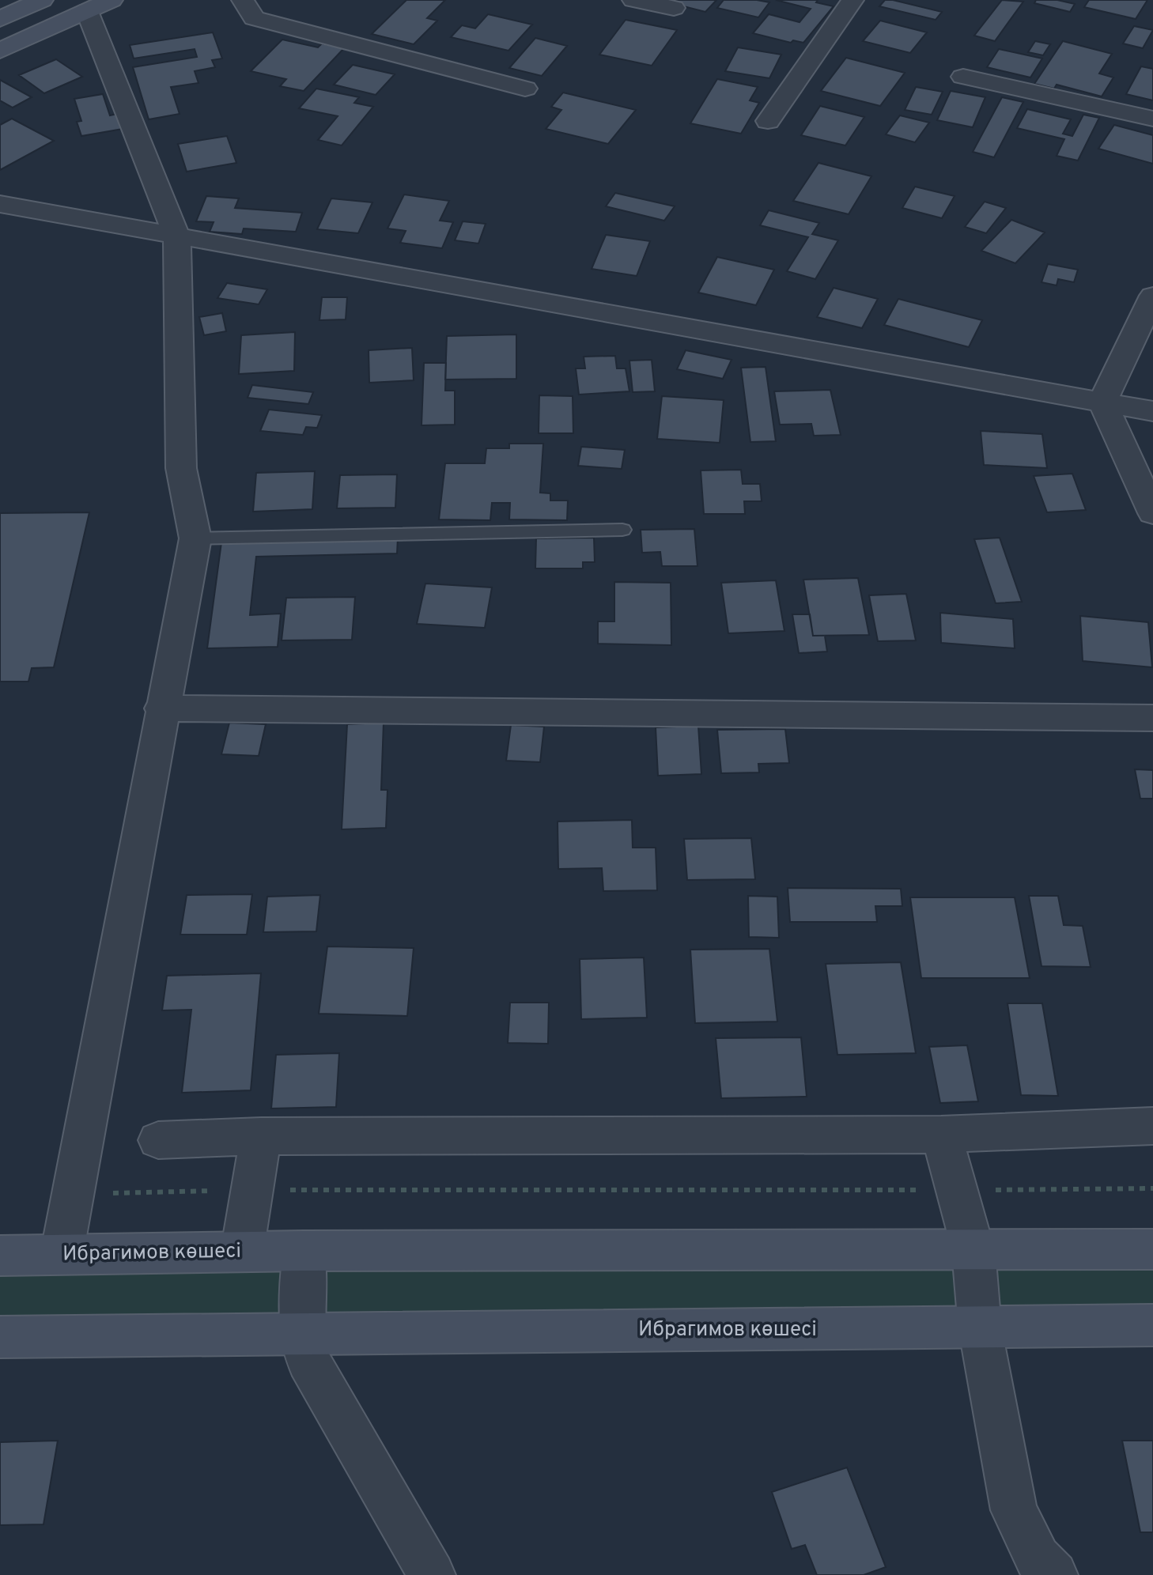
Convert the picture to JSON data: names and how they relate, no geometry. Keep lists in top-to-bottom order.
{
  "streets": {
    "street": ["Ибрагимов көшесі"]
  }
}
